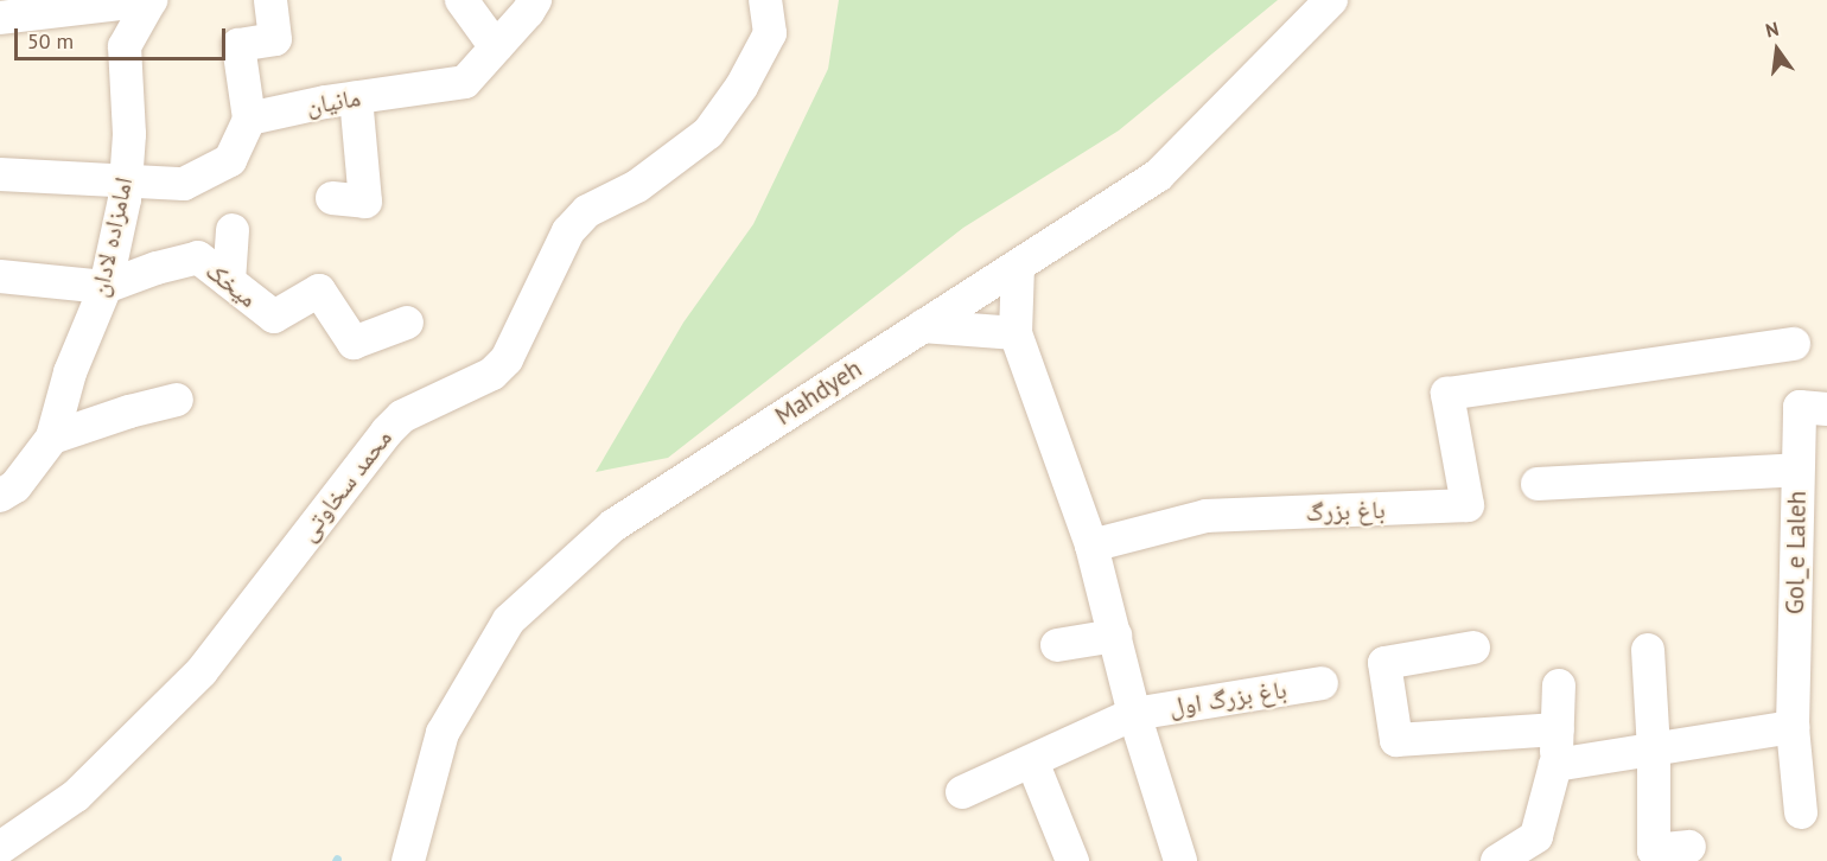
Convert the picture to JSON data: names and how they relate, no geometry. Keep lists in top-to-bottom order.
{
  "streets": {
    "street": [
      "مانیان",
      "امامزاده لادان",
      "میخک",
      "Mahdyeh",
      "محمد سخاوتی",
      "باغ بزرگ",
      "Gol_e Laleh",
      "باغ بزرگ اول"
    ]
  },
  "crossings": [
    ["امامزاده لادان", "میخک"]
  ],
  "scale_bar": "50 m",
  "north": "top"
}
